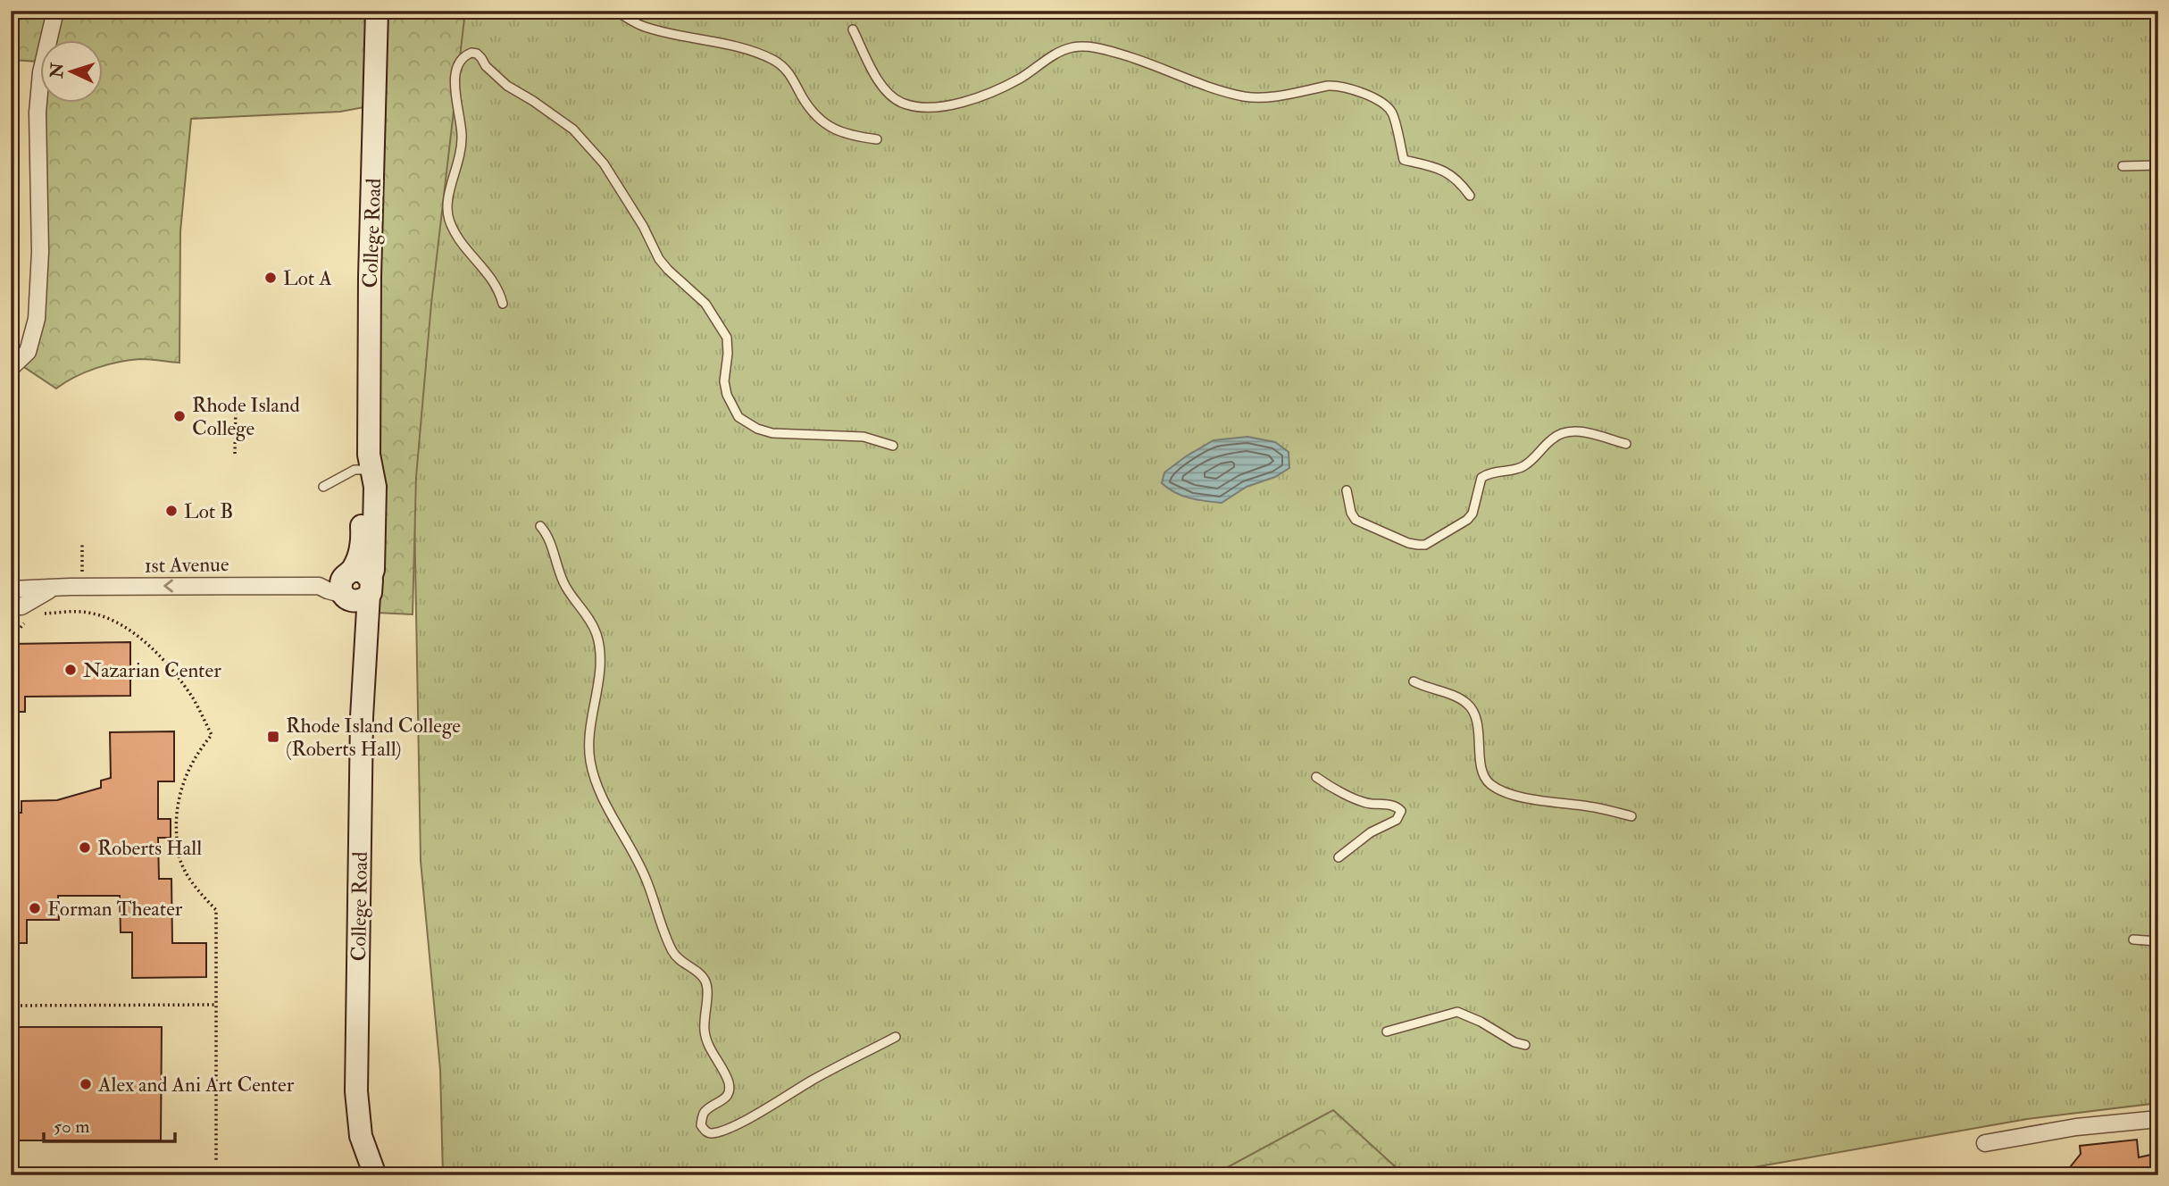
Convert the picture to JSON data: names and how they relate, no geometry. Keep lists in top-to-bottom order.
{
  "streets": {
    "street": ["College Road", "1st Avenue"]
  },
  "crossings": [
    ["College Road", "1st Avenue"]
  ],
  "one_way": ["1st Avenue"],
  "places": {
    "other": [
      "Lot A",
      "Rhode Island College",
      "Lot B",
      "Nazarian Center",
      "Roberts Hall",
      "Forman Theater",
      "Alex and Ani Art Center"
    ],
    "transit": ["Rhode Island College (Roberts Hall)"]
  },
  "scale_bar": "50 m",
  "north": "left"
}
